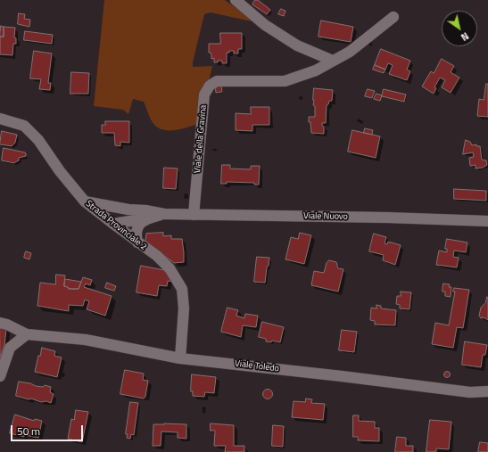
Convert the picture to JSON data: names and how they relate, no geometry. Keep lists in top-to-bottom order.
{
  "streets": {
    "street": [
      "Viale della Gravina",
      "Viale Nuovo",
      "Strada Provinciale 2",
      "Viale Toledo"
    ]
  },
  "crossings": [
    ["Viale della Gravina", "Viale Nuovo"],
    ["Viale Nuovo", "Strada Provinciale 2"],
    ["Strada Provinciale 2", "Viale Toledo"]
  ],
  "scale_bar": "50 m",
  "north": "bottom right"
}
